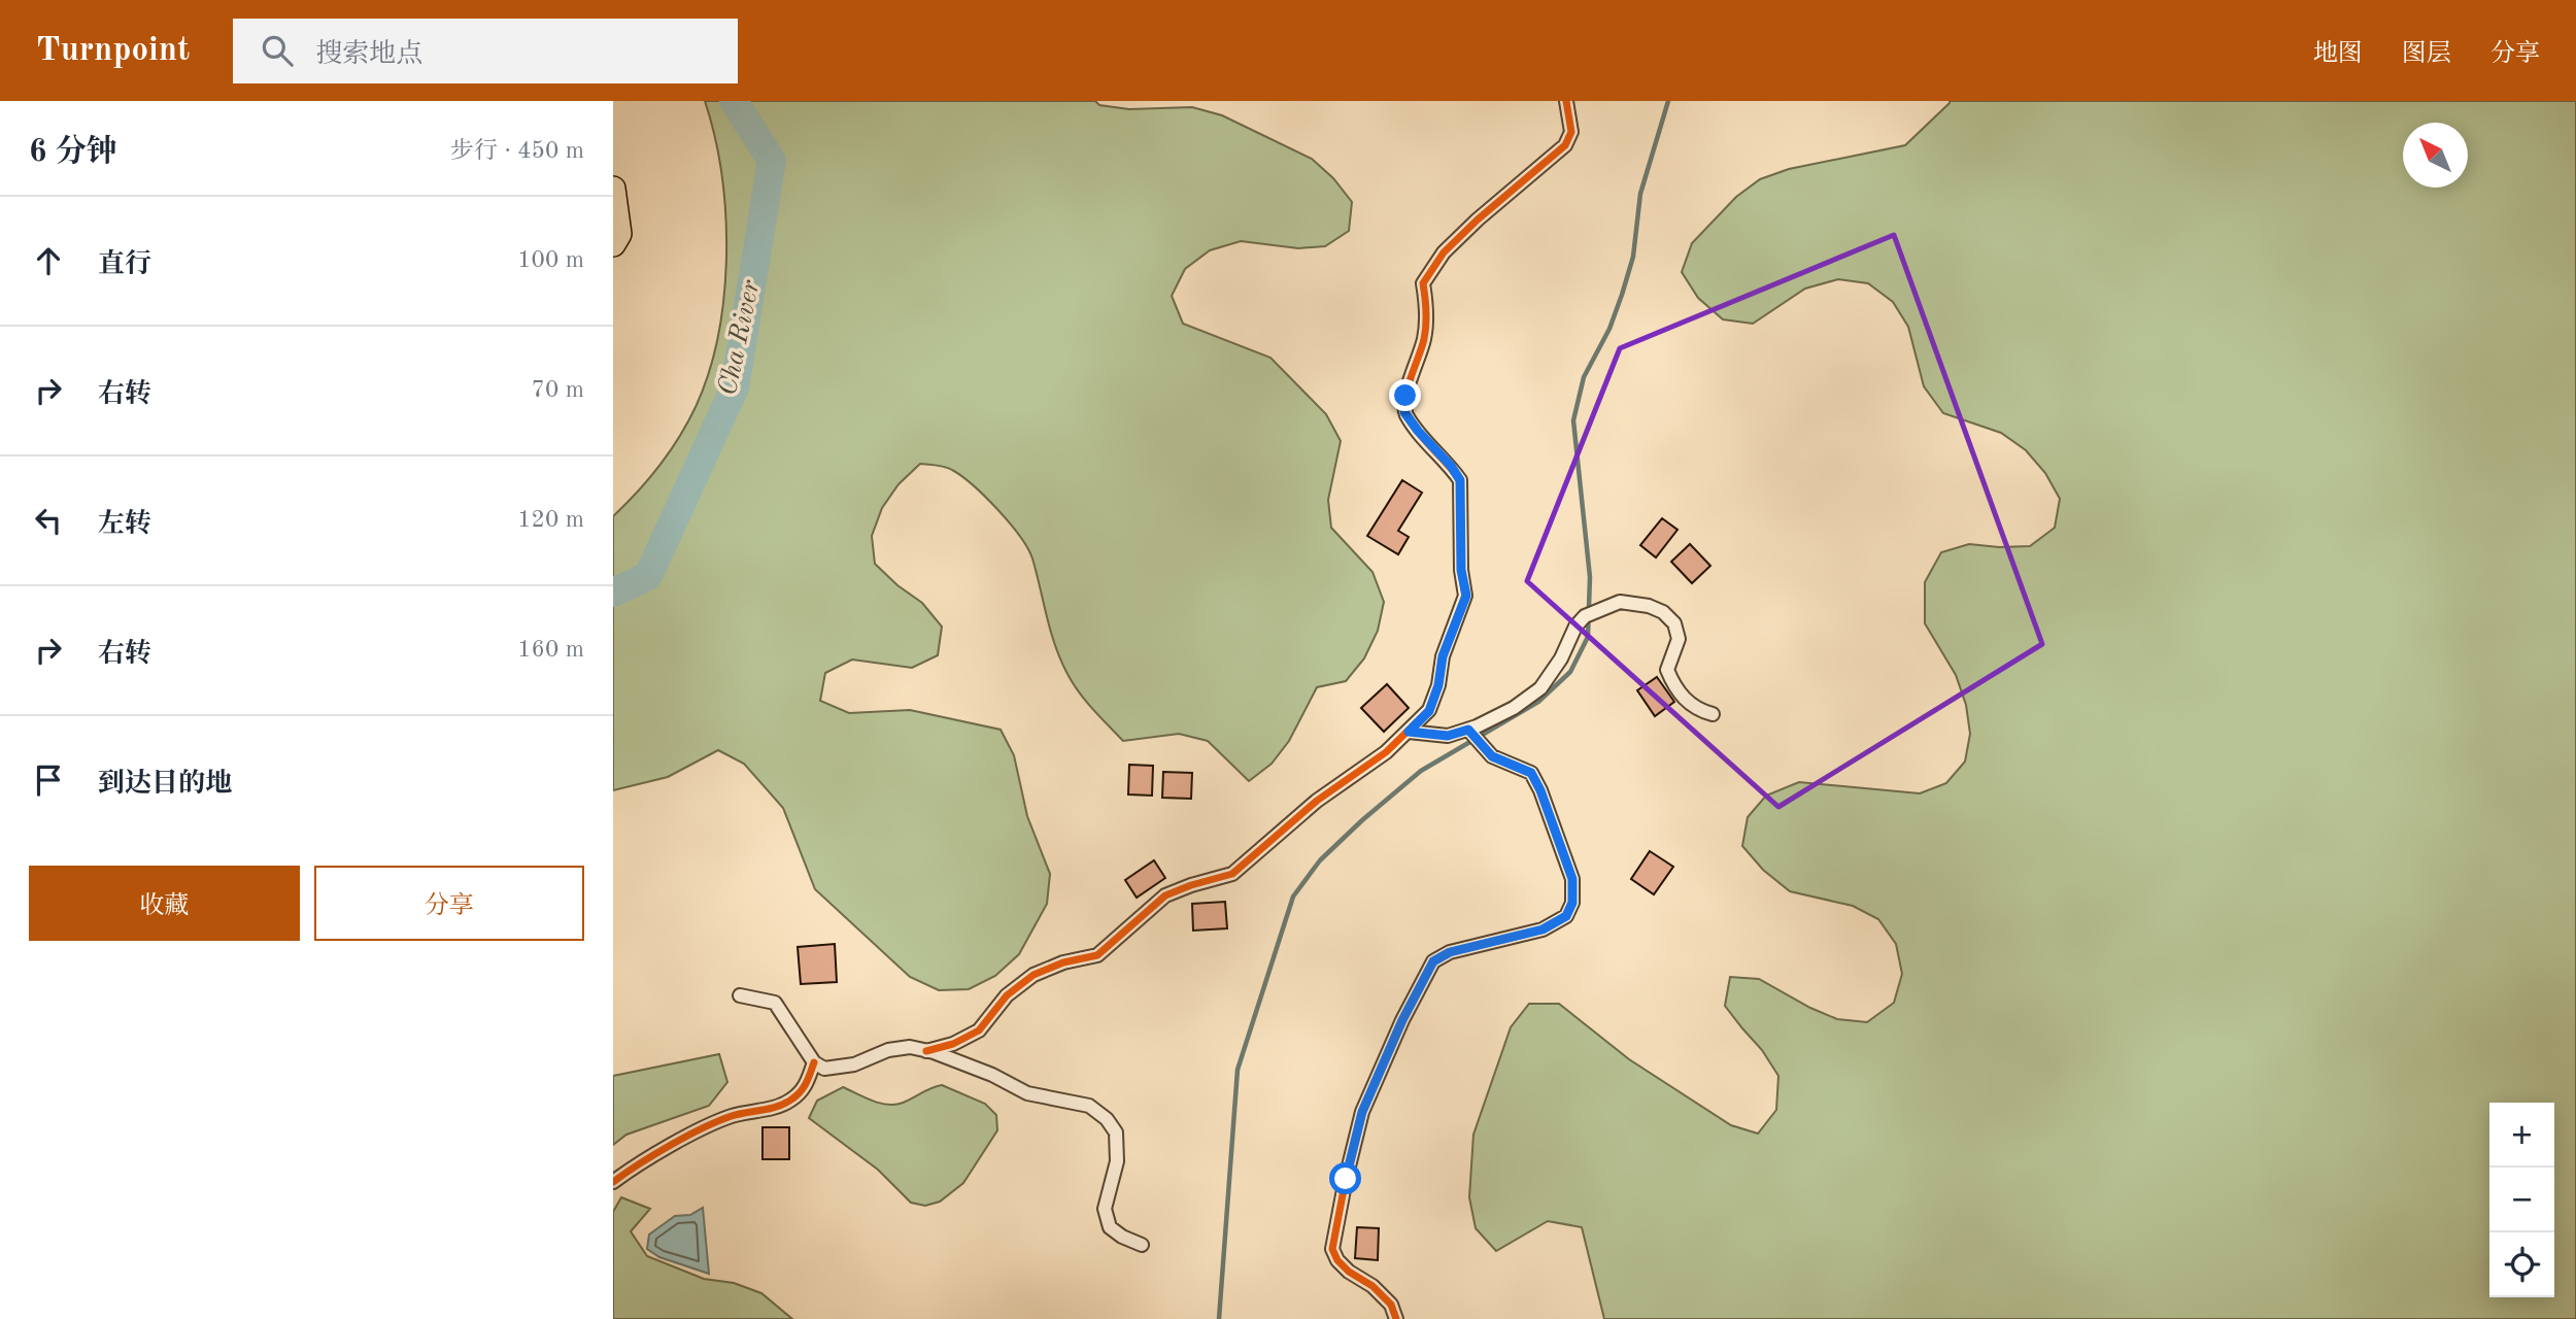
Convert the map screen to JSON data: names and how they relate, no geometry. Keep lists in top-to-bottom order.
{
  "water": ["Cha River"],
  "north": "top left",
  "page": {
    "header": "Turnpoint",
    "search": "搜索地点",
    "nav": ["地图", "图层", "分享"],
    "heading": ["6 分钟", "步行 · 450 m"],
    "list": [
      ["直行", "100 m"],
      ["右转", "70 m"],
      ["左转", "120 m"],
      ["右转", "160 m"],
      "到达目的地"
    ],
    "buttons": ["收藏", "分享"],
    "map_buttons": ["+", "−"]
  }
}
